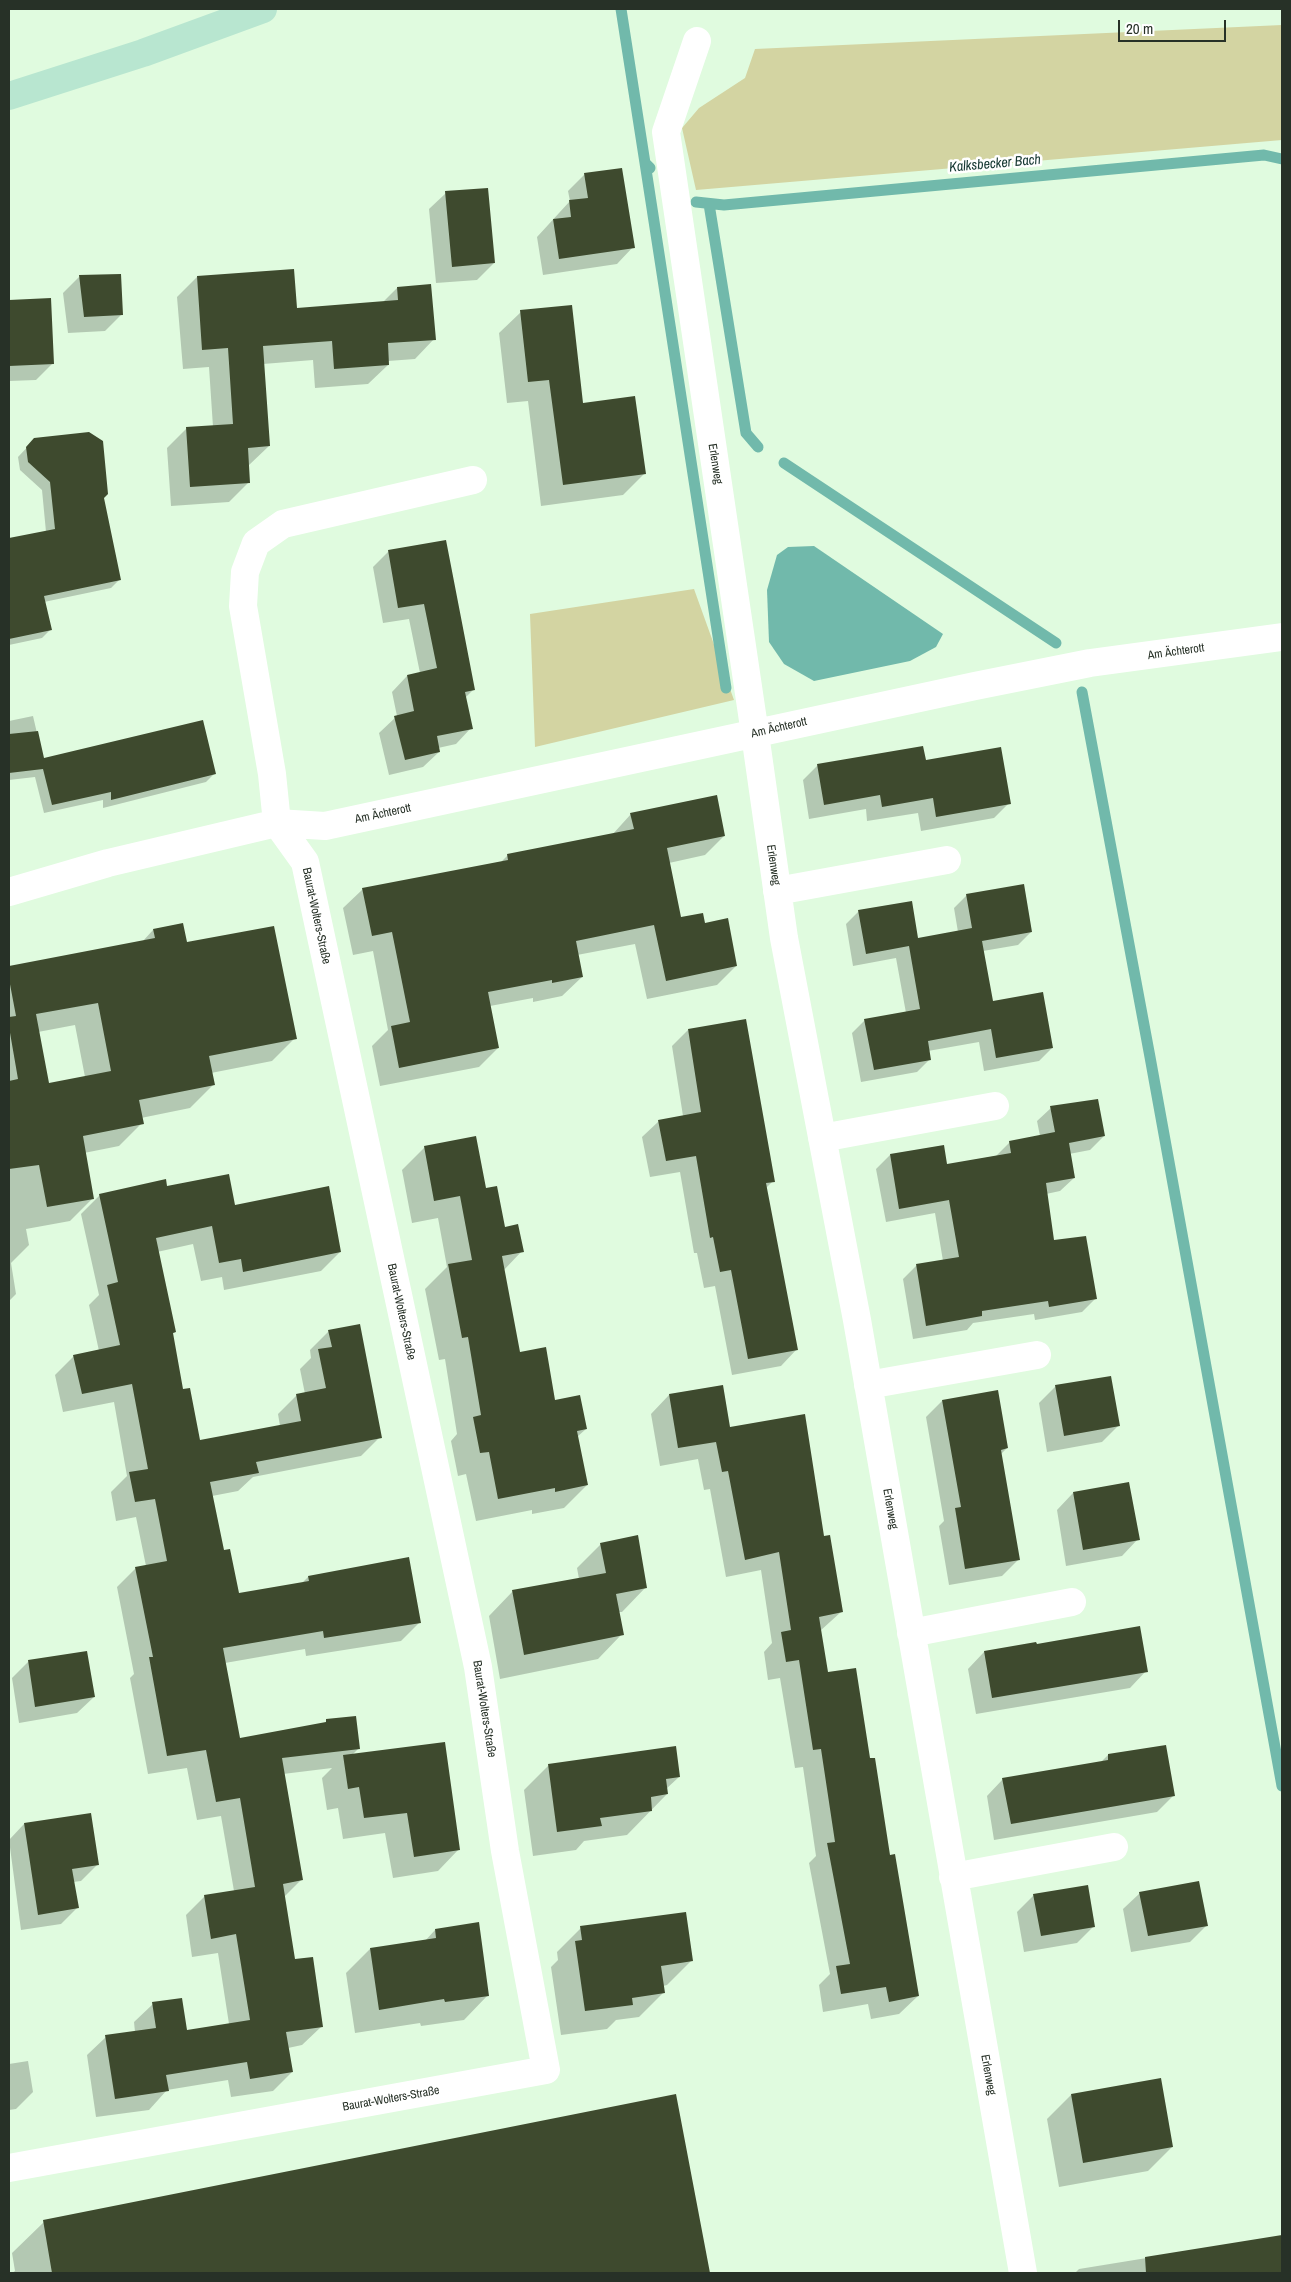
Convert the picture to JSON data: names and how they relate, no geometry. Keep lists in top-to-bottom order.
{
  "streets": {
    "street": ["Erlenweg", "Am Ächterott", "Baurat-Wolters-Straße"]
  },
  "crossings": [
    ["Erlenweg", "Am Ächterott"],
    ["Am Ächterott", "Baurat-Wolters-Straße"]
  ],
  "water": ["Kalksbecker Bach"],
  "scale_bar": "20 m"
}
